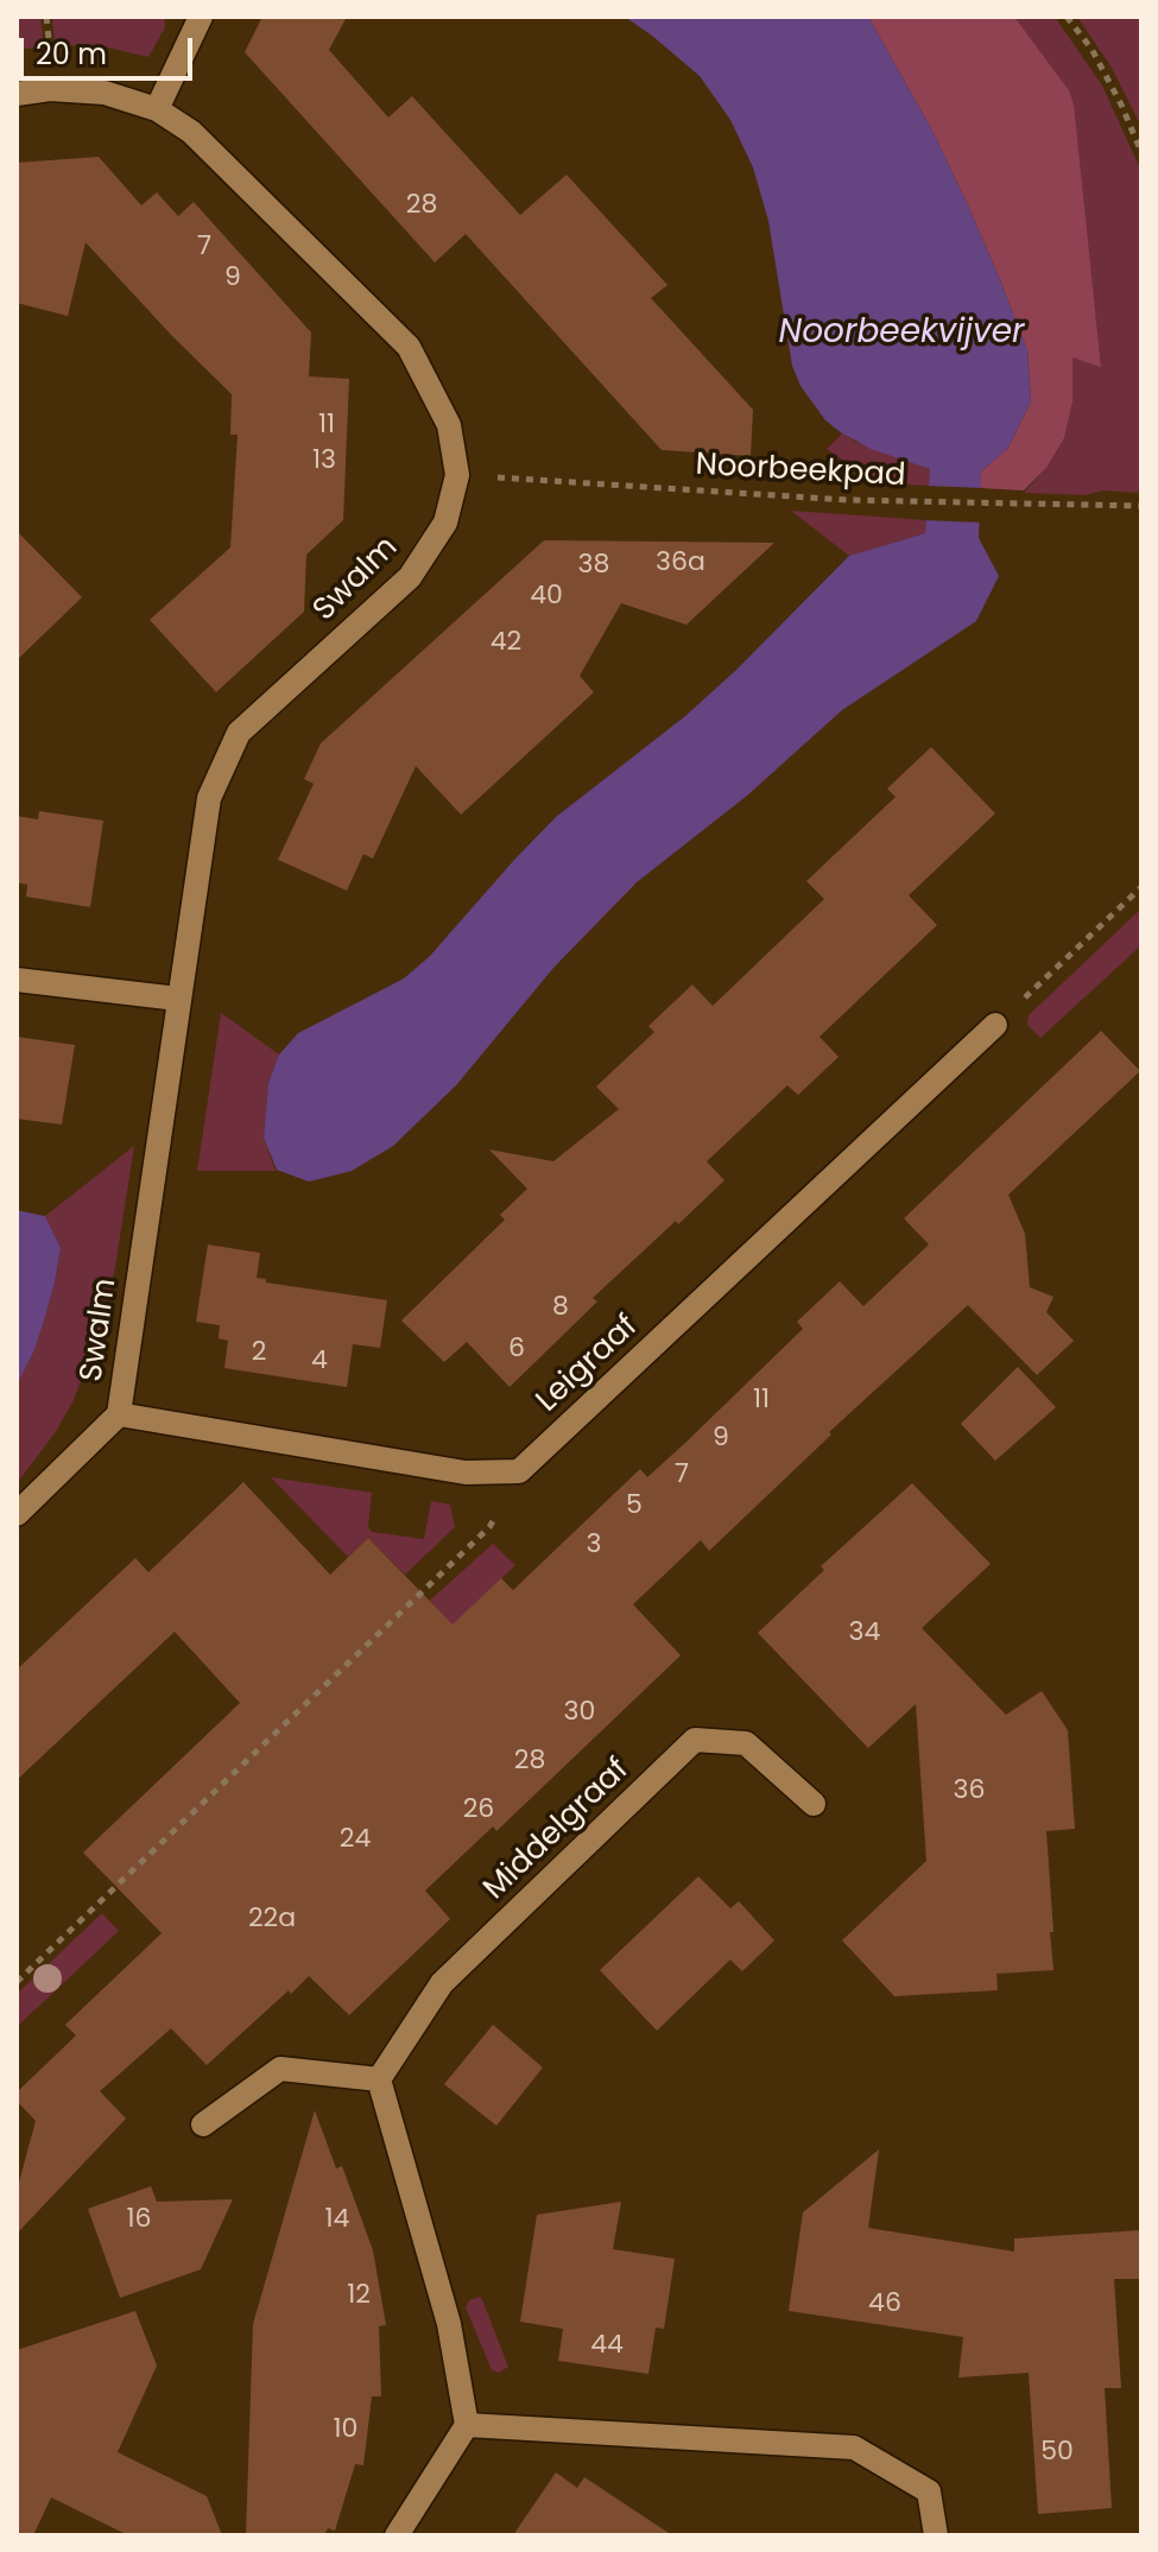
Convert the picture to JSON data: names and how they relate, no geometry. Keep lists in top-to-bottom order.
{
  "streets": {
    "street": ["Swalm", "Leigraaf", "Middelgraaf"],
    "path": ["Noorbeekpad"]
  },
  "crossings": [
    ["Noorbeekpad", "Swalm"]
  ],
  "water": ["Noorbeekvijver"],
  "house_numbers": [
    "28",
    "7",
    "9",
    "11",
    "13",
    "36a",
    "38",
    "40",
    "42",
    "8",
    "6",
    "2",
    "4",
    "11",
    "9",
    "7",
    "5",
    "3",
    "34",
    "30",
    "28",
    "36",
    "26",
    "24",
    "22a",
    "16",
    "14",
    "12",
    "46",
    "44",
    "10",
    "50"
  ],
  "scale_bar": "20 m"
}
